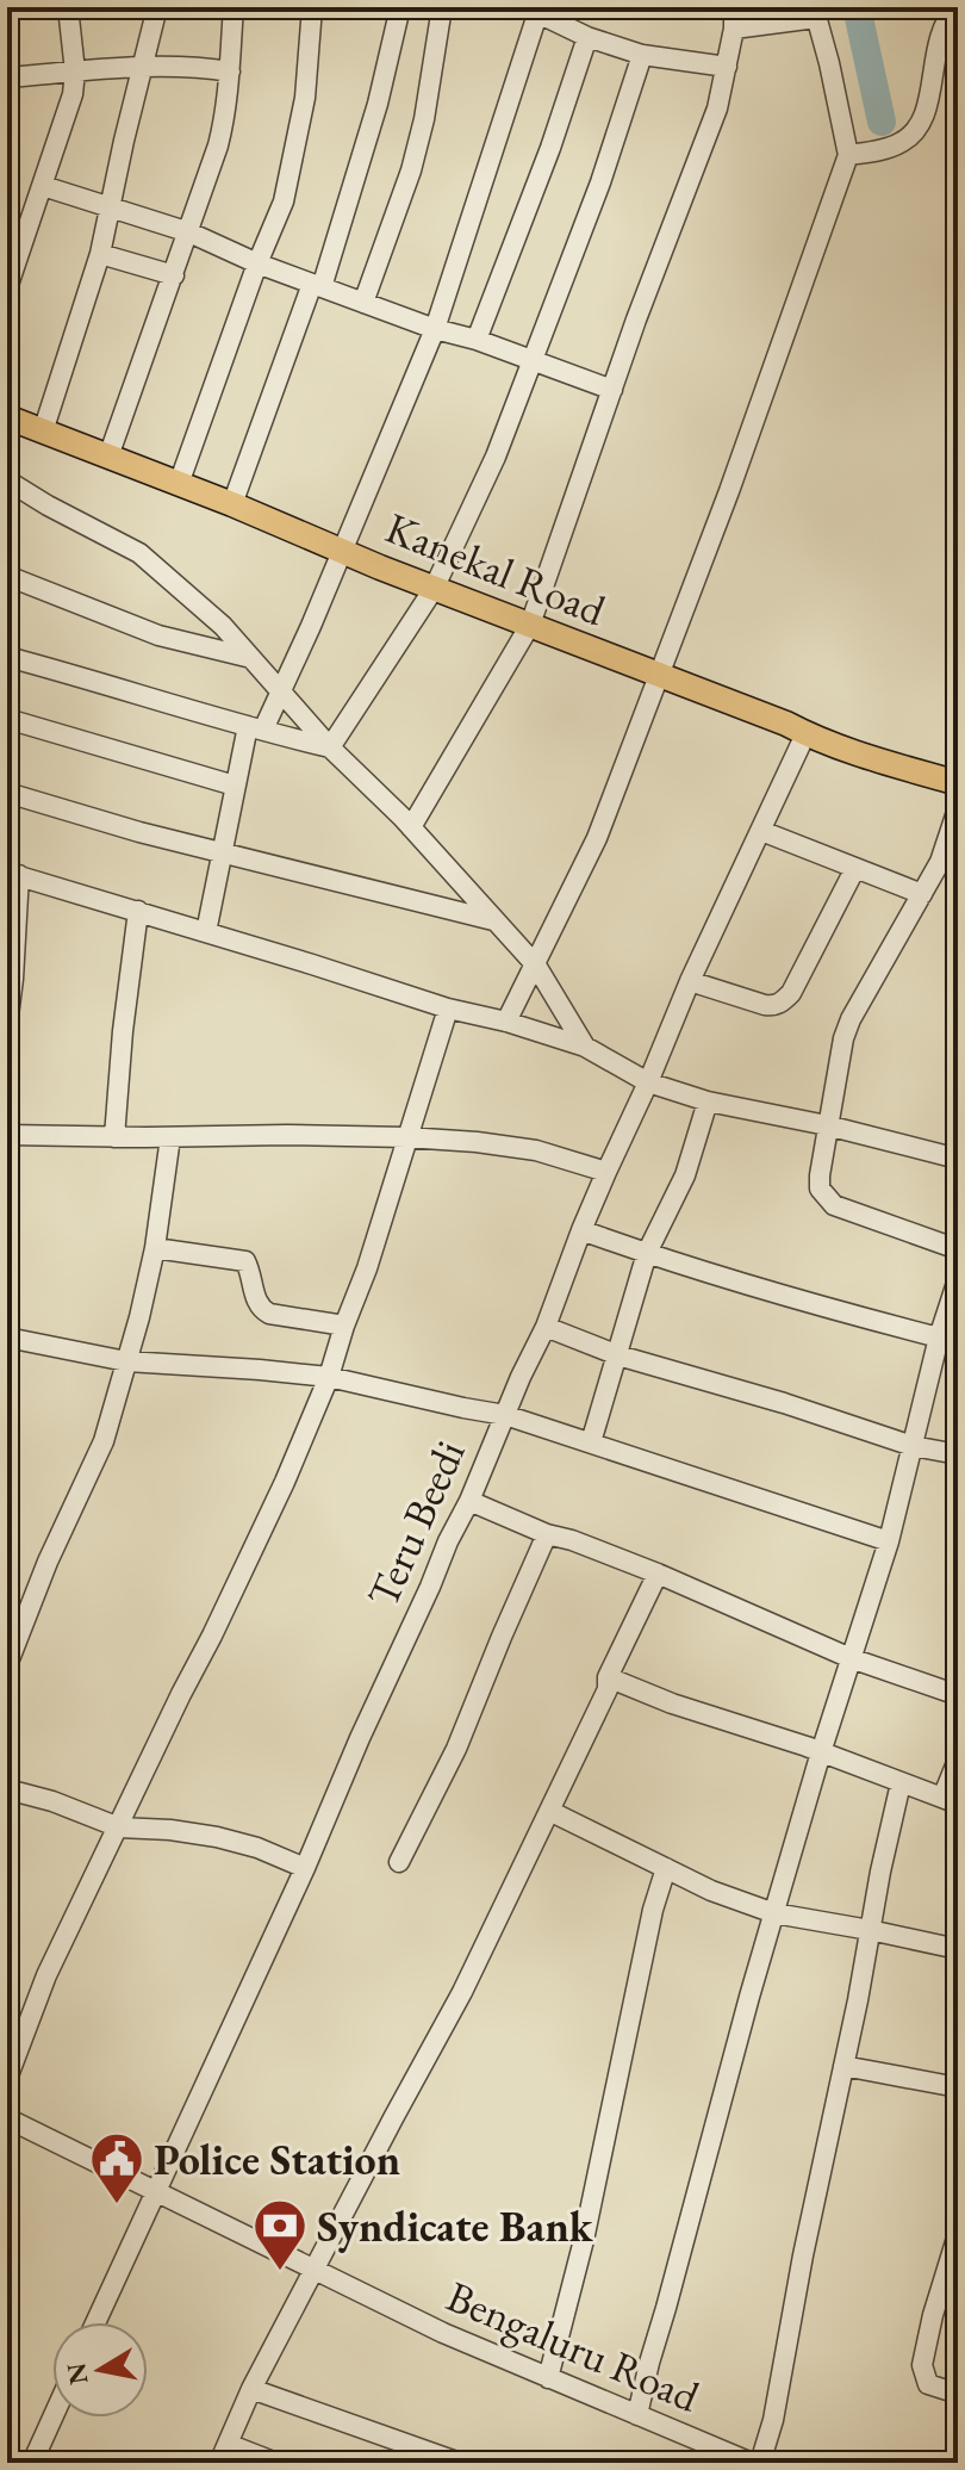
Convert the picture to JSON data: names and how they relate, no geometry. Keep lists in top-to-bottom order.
{
  "streets": {
    "main road": ["Kanekal Road"],
    "street": ["Teru Beedi", "Bengaluru Road"]
  },
  "crossings": [
    ["Kanekal Road", "Teru Beedi"],
    ["Teru Beedi", "Bengaluru Road"]
  ],
  "places": {
    "public building": ["Police Station"],
    "bank": ["Syndicate Bank"]
  },
  "north": "left"
}
